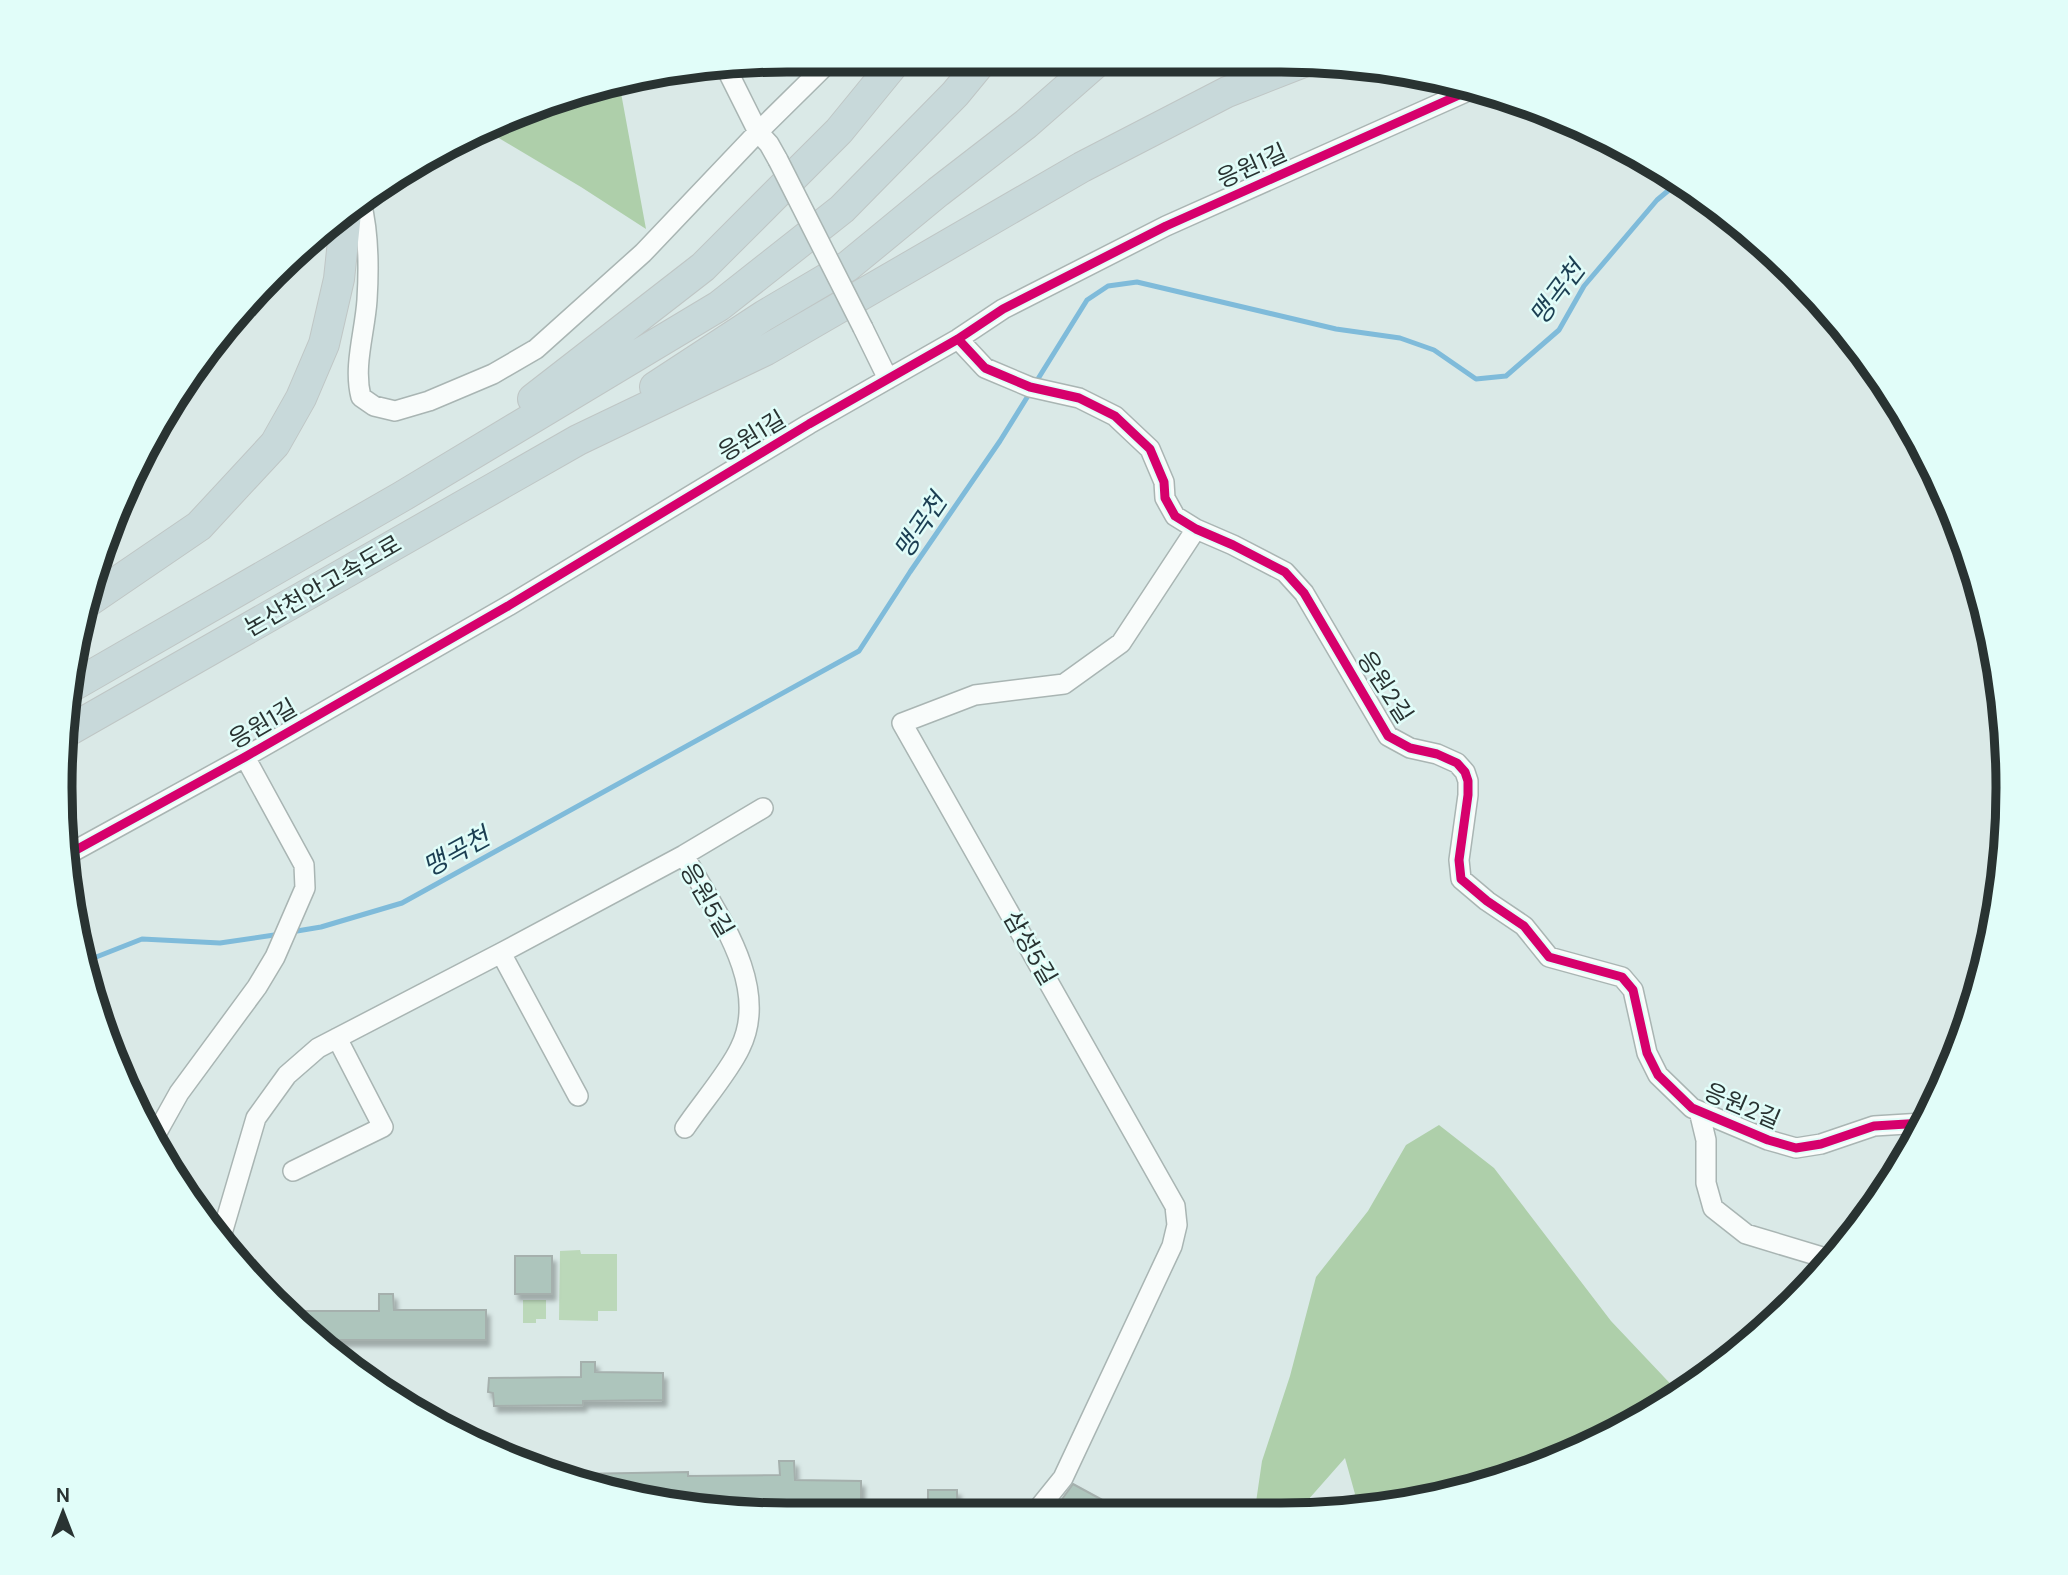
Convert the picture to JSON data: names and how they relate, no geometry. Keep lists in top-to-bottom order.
{
  "streets": {
    "highway": ["논산천안고속도로"],
    "street": [
      "응원1길",
      "응원2길",
      "응원5길",
      "삼성5길"
    ]
  },
  "crossings": [
    ["응원1길", "응원2길"],
    ["응원2길", "삼성5길"]
  ],
  "water": ["맹곡천"],
  "north": "top"
}
